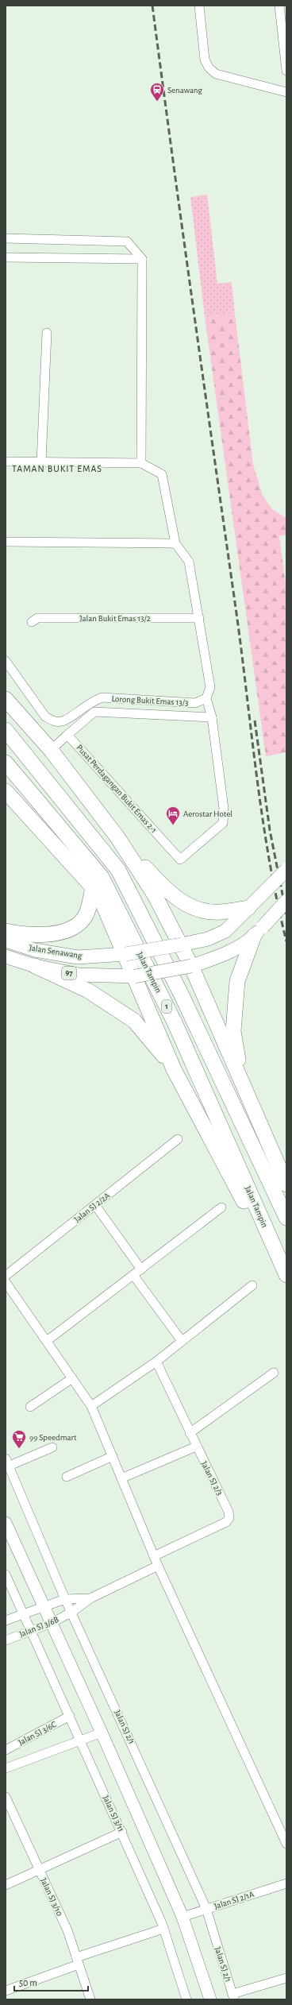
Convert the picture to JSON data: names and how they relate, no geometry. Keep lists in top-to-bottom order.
{
  "streets": {
    "highway": ["Jalan Tampin", "1"],
    "main road": ["Jalan Senawang", "97"],
    "street": [
      "Jalan Bukit Emas 13/2",
      "Lorong Bukit Emas 13/3",
      "Pusat Perdagangan Bukit Emas 2-1",
      "Jalan SJ 2/2A",
      "Jalan SJ 2/3",
      "Jalan SJ 3/6B",
      "Jalan SJ 2/1",
      "Jalan SJ 3/6C",
      "Jalan SJ 3/11",
      "Jalan SJ 3/10",
      "Jalan SJ 2/1A"
    ]
  },
  "crossings": [
    ["Jalan Senawang", "97"],
    ["Jalan SJ 3/6B", "Jalan SJ 2/1"],
    ["Jalan SJ 3/6B", "Jalan SJ 3/11"],
    ["Jalan SJ 2/1", "Jalan SJ 2/1A"],
    ["Jalan SJ 3/6C", "Jalan SJ 3/11"]
  ],
  "districts": ["TAMAN BUKIT EMAS"],
  "places": {
    "station": ["Senawang"],
    "hotel": ["Aerostar Hotel"],
    "supermarket": ["99 Speedmart"]
  },
  "scale_bar": "50 m"
}
